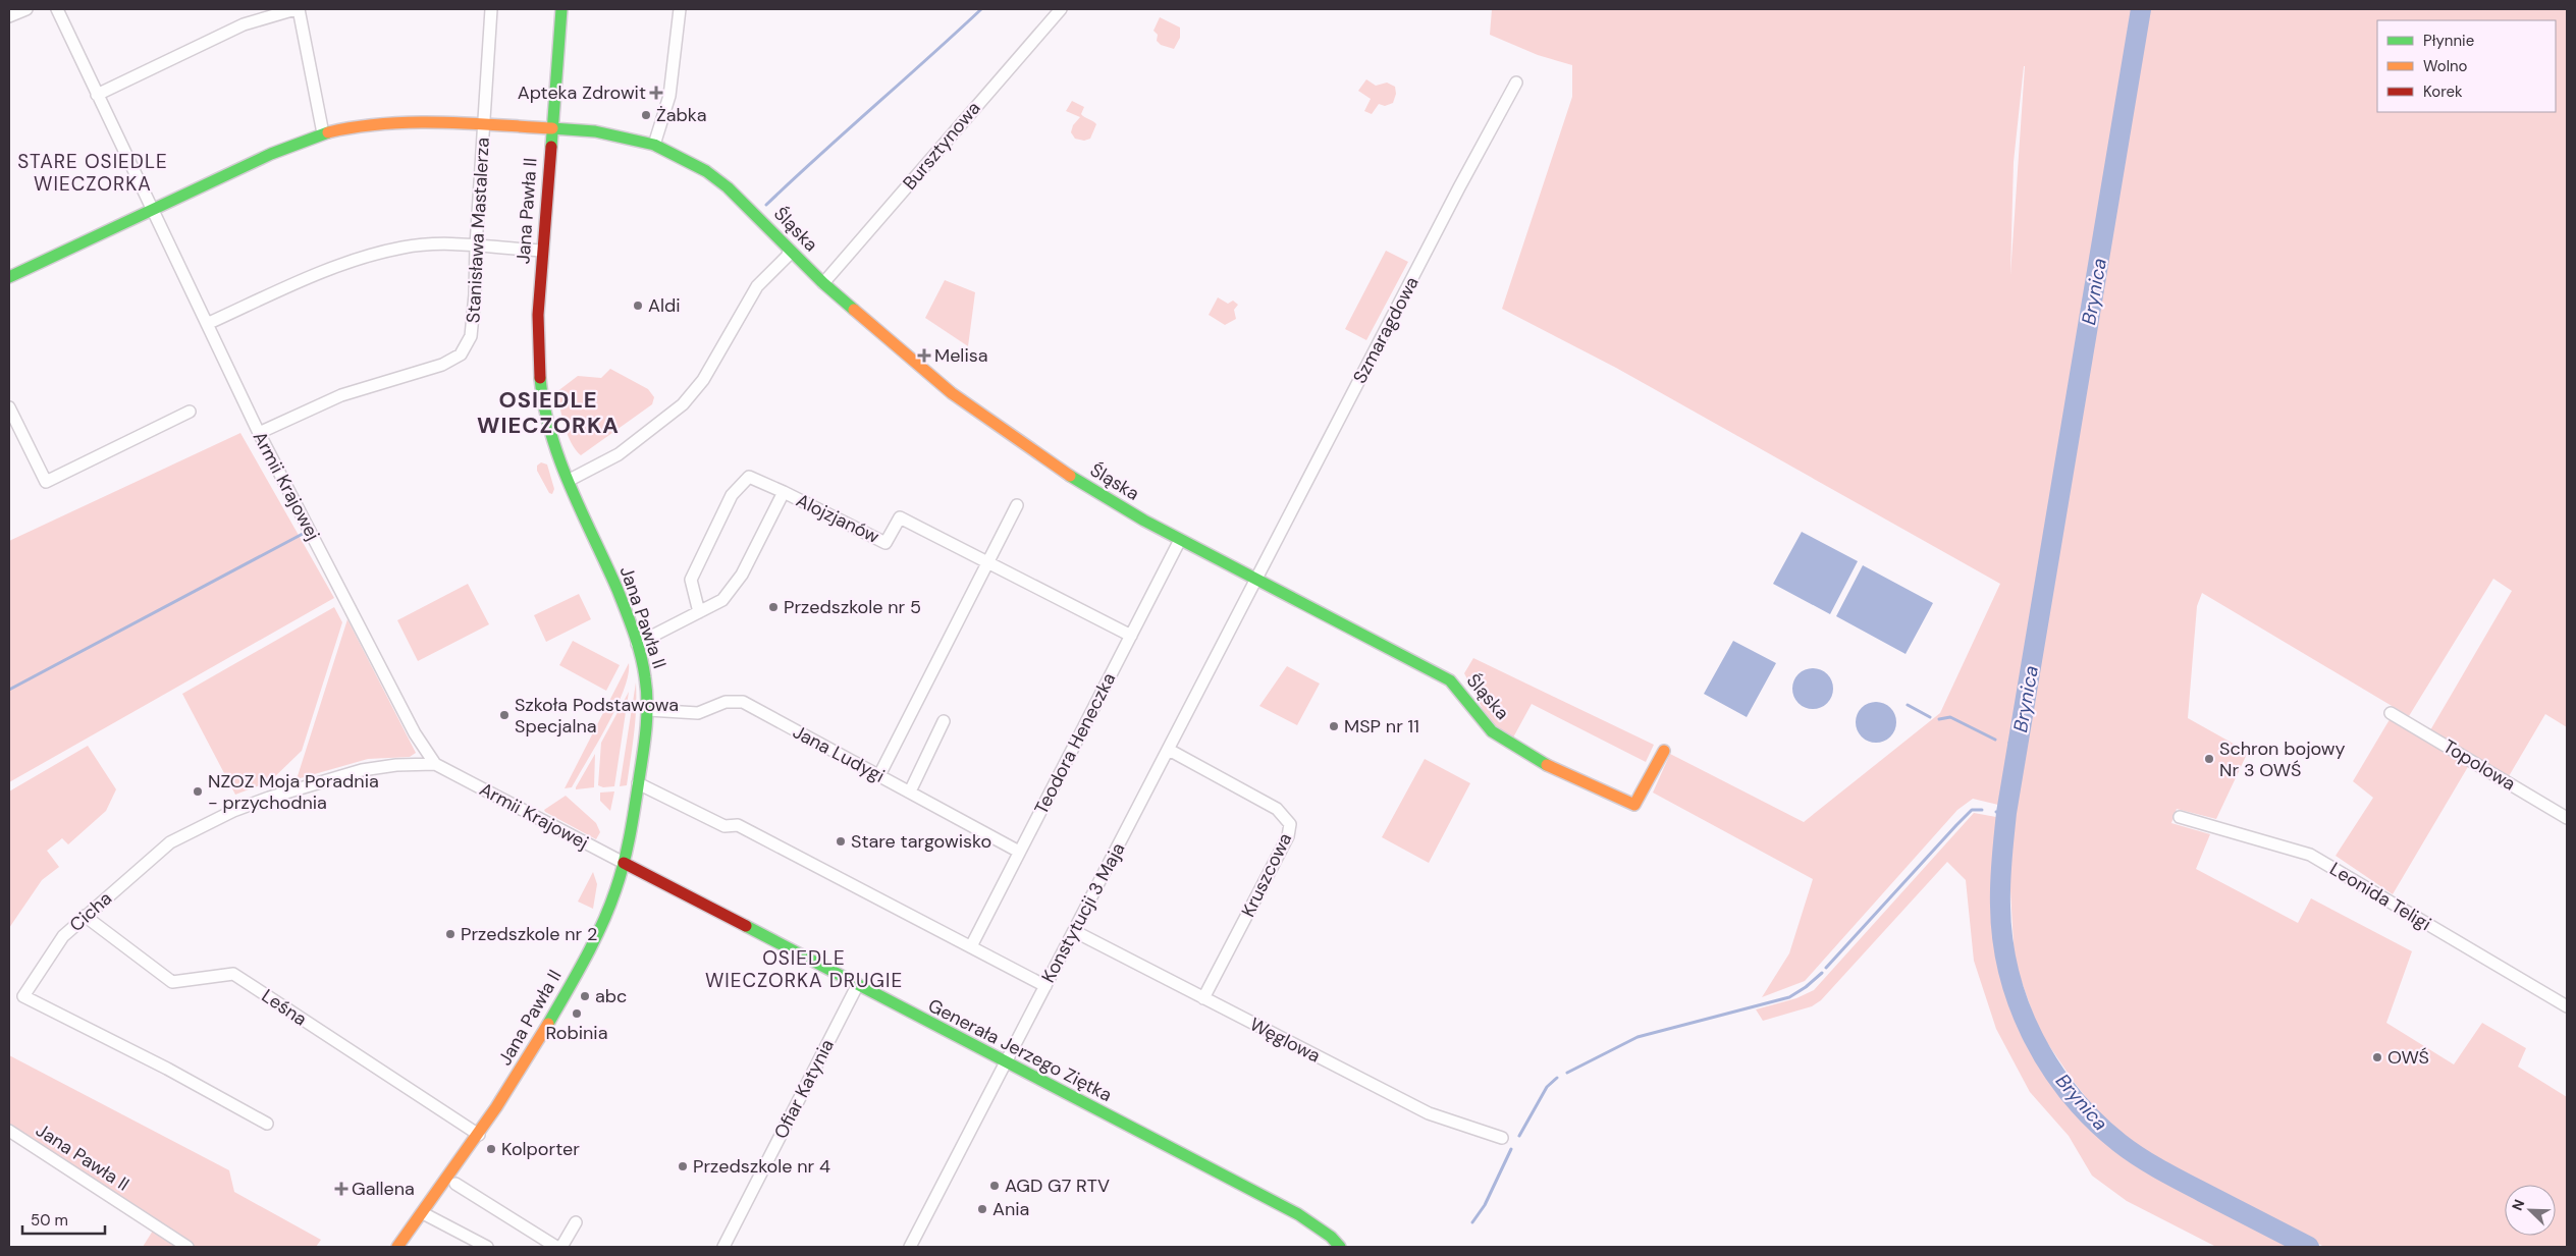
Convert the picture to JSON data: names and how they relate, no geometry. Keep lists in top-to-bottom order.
{
  "streets": {
    "street": [
      "Bursztynowa",
      "Jana Pawła II",
      "Śląska",
      "Stanisława Mastalerza",
      "Szmaragdowa",
      "Armii Krajowej",
      "Alojzjanów",
      "Teodora Heneczka",
      "Jana Ludygi",
      "Topolowa",
      "Kruszcowa",
      "Leonida Teligi",
      "Cicha",
      "Konstytucji 3 Maja",
      "Leśna",
      "Węglowa",
      "Generała Jerzego Ziętka",
      "Ofiar Katynia"
    ]
  },
  "crossings": [
    ["Bursztynowa", "Śląska"],
    ["Jana Pawła II", "Śląska"],
    ["Jana Pawła II", "Armii Krajowej"],
    ["Jana Pawła II", "Alojzjanów"],
    ["Jana Pawła II", "Jana Ludygi"],
    ["Jana Pawła II", "Leśna"],
    ["Jana Pawła II", "Generała Jerzego Ziętka"],
    ["Śląska", "Stanisława Mastalerza"],
    ["Śląska", "Szmaragdowa"],
    ["Śląska", "Armii Krajowej"],
    ["Śląska", "Teodora Heneczka"],
    ["Śląska", "Konstytucji 3 Maja"],
    ["Stanisława Mastalerza", "Armii Krajowej"],
    ["Szmaragdowa", "Konstytucji 3 Maja"],
    ["Armii Krajowej", "Cicha"],
    ["Armii Krajowej", "Generała Jerzego Ziętka"],
    ["Alojzjanów", "Teodora Heneczka"],
    ["Teodora Heneczka", "Jana Ludygi"],
    ["Kruszcowa", "Konstytucji 3 Maja"],
    ["Kruszcowa", "Węglowa"],
    ["Cicha", "Leśna"],
    ["Konstytucji 3 Maja", "Węglowa"],
    ["Konstytucji 3 Maja", "Generała Jerzego Ziętka"],
    ["Generała Jerzego Ziętka", "Ofiar Katynia"]
  ],
  "districts": ["STARE OSIEDLE WIECZORKA", "OSIEDLE WIECZORKA", "OSIEDLE WIECZORKA DRUGIE"],
  "water": ["Brynica"],
  "places": {
    "health": ["Apteka Zdrowit", "Melisa", "Gallena"],
    "other": [
      "Żabka",
      "Aldi",
      "Przedszkole nr 5",
      "Szkoła Podstawowa Specjalna",
      "MSP nr 11",
      "Schron bojowy Nr 3 OWŚ",
      "NZOZ Moja Poradnia - przychodnia",
      "Stare targowisko",
      "Przedszkole nr 2",
      "abc",
      "Robinia",
      "OWŚ",
      "Kolporter",
      "Przedszkole nr 4",
      "AGD G7 RTV",
      "Ania"
    ]
  },
  "legend": ["Płynnie", "Wolno", "Korek"],
  "scale_bar": "50 m",
  "north": "top left"
}
